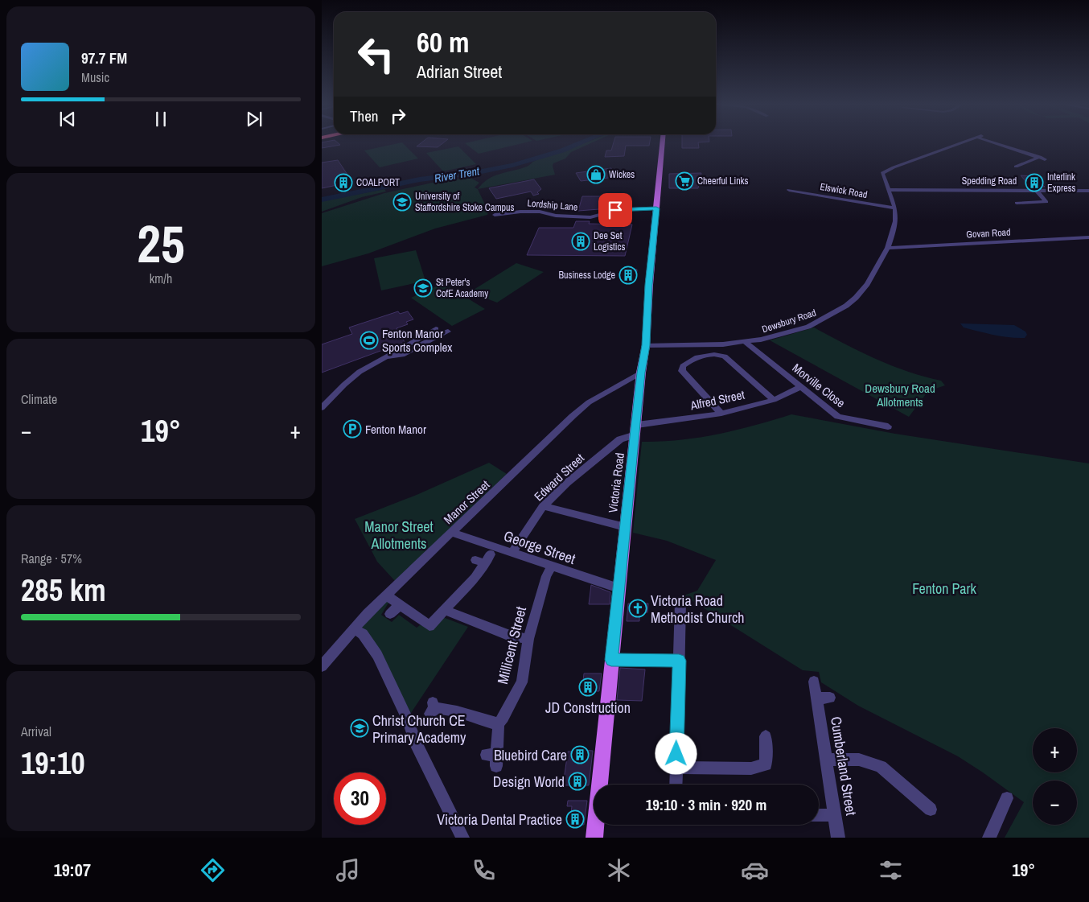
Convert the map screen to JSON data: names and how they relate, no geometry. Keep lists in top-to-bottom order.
{
  "streets": {
    "main road": ["Victoria Road"],
    "street": [
      "Spedding Road",
      "Elswick Road",
      "Lordship Lane",
      "Govan Road",
      "Dewsbury Road",
      "Morville Close",
      "Alfred Street",
      "Edward Street",
      "Manor Street",
      "George Street",
      "Millicent Street",
      "Cumberland Street"
    ]
  },
  "crossings": [
    ["Spedding Road", "Dewsbury Road"],
    ["Elswick Road", "Dewsbury Road"],
    ["Lordship Lane", "Victoria Road"],
    ["Govan Road", "Dewsbury Road"],
    ["Dewsbury Road", "Morville Close"],
    ["Dewsbury Road", "Victoria Road"],
    ["Morville Close", "Alfred Street"],
    ["Alfred Street", "Edward Street"],
    ["Alfred Street", "Victoria Road"],
    ["Edward Street", "Victoria Road"],
    ["Edward Street", "George Street"],
    ["Victoria Road", "Manor Street"],
    ["Victoria Road", "George Street"],
    ["Manor Street", "George Street"],
    ["George Street", "Millicent Street"]
  ],
  "water": ["River Trent"],
  "parks": ["Dewsbury Road Allotments", "Manor Street Allotments", "Fenton Park"],
  "places": {
    "shop": ["Wickes"],
    "supermarket": ["Cheerful Links"],
    "building": [
      "COALPORT",
      "Interlink Express",
      "Dee Set Logistics",
      "Business Lodge",
      "JD Construction",
      "Bluebird Care",
      "Design World",
      "Victoria Dental Practice"
    ],
    "school or university": ["University of Staffordshire Stoke Campus", "St Peter's CofE Academy", "Christ Church CE Primary Academy"],
    "sports": ["Fenton Manor Sports Complex"],
    "parking": ["Fenton Manor"],
    "church": ["Victoria Road Methodist Church"]
  },
  "page": {
    "turn": ["60 m", "Adrian Street"],
    "song": ["97.7 FM", "Music"],
    "then": "Then",
    "tile": [
      ["25", "km/h"],
      "Climate",
      ["Range · 57%", "285 km"],
      ["Arrival", "19:10"]
    ],
    "heat": ["−", "19°", "+"],
    "map_buttons": ["+", "−"],
    "limit": "30",
    "trip": "19:10 · 3 min · 920 m",
    "tabs": ["19:07", "19°"]
  }
}
